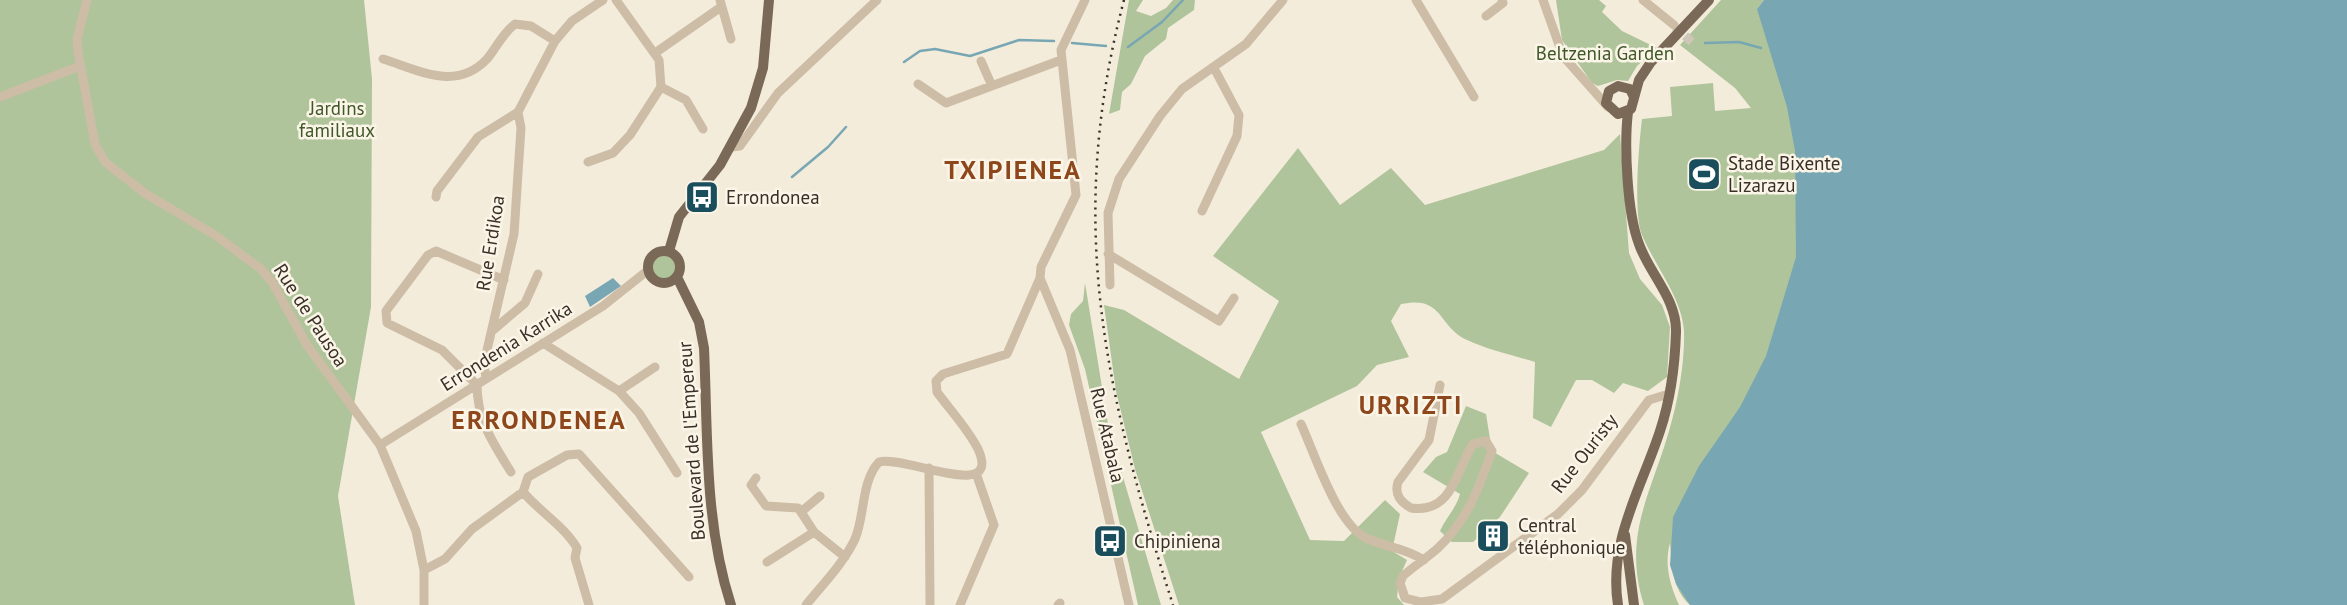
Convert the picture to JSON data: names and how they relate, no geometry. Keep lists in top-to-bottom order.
{
  "streets": {
    "main road": ["Boulevard de l'Empereur"],
    "street": [
      "Rue Erdikoa",
      "Rue de Pausoa",
      "Errondenia Karrika",
      "Rue Atabala",
      "Rue Ouristy"
    ]
  },
  "crossings": [
    ["Rue Erdikoa", "Errondenia Karrika"],
    ["Rue de Pausoa", "Errondenia Karrika"],
    ["Errondenia Karrika", "Boulevard de l'Empereur"]
  ],
  "districts": ["TXIPIENEA", "URRIZTI", "ERRONDENEA"],
  "parks": ["Beltzenia Garden", "Jardins familiaux"],
  "places": {
    "sports": ["Stade Bixente Lizarazu"],
    "bus stop": ["Errondonea", "Chipiniena"],
    "building": ["Central téléphonique"]
  }
}
